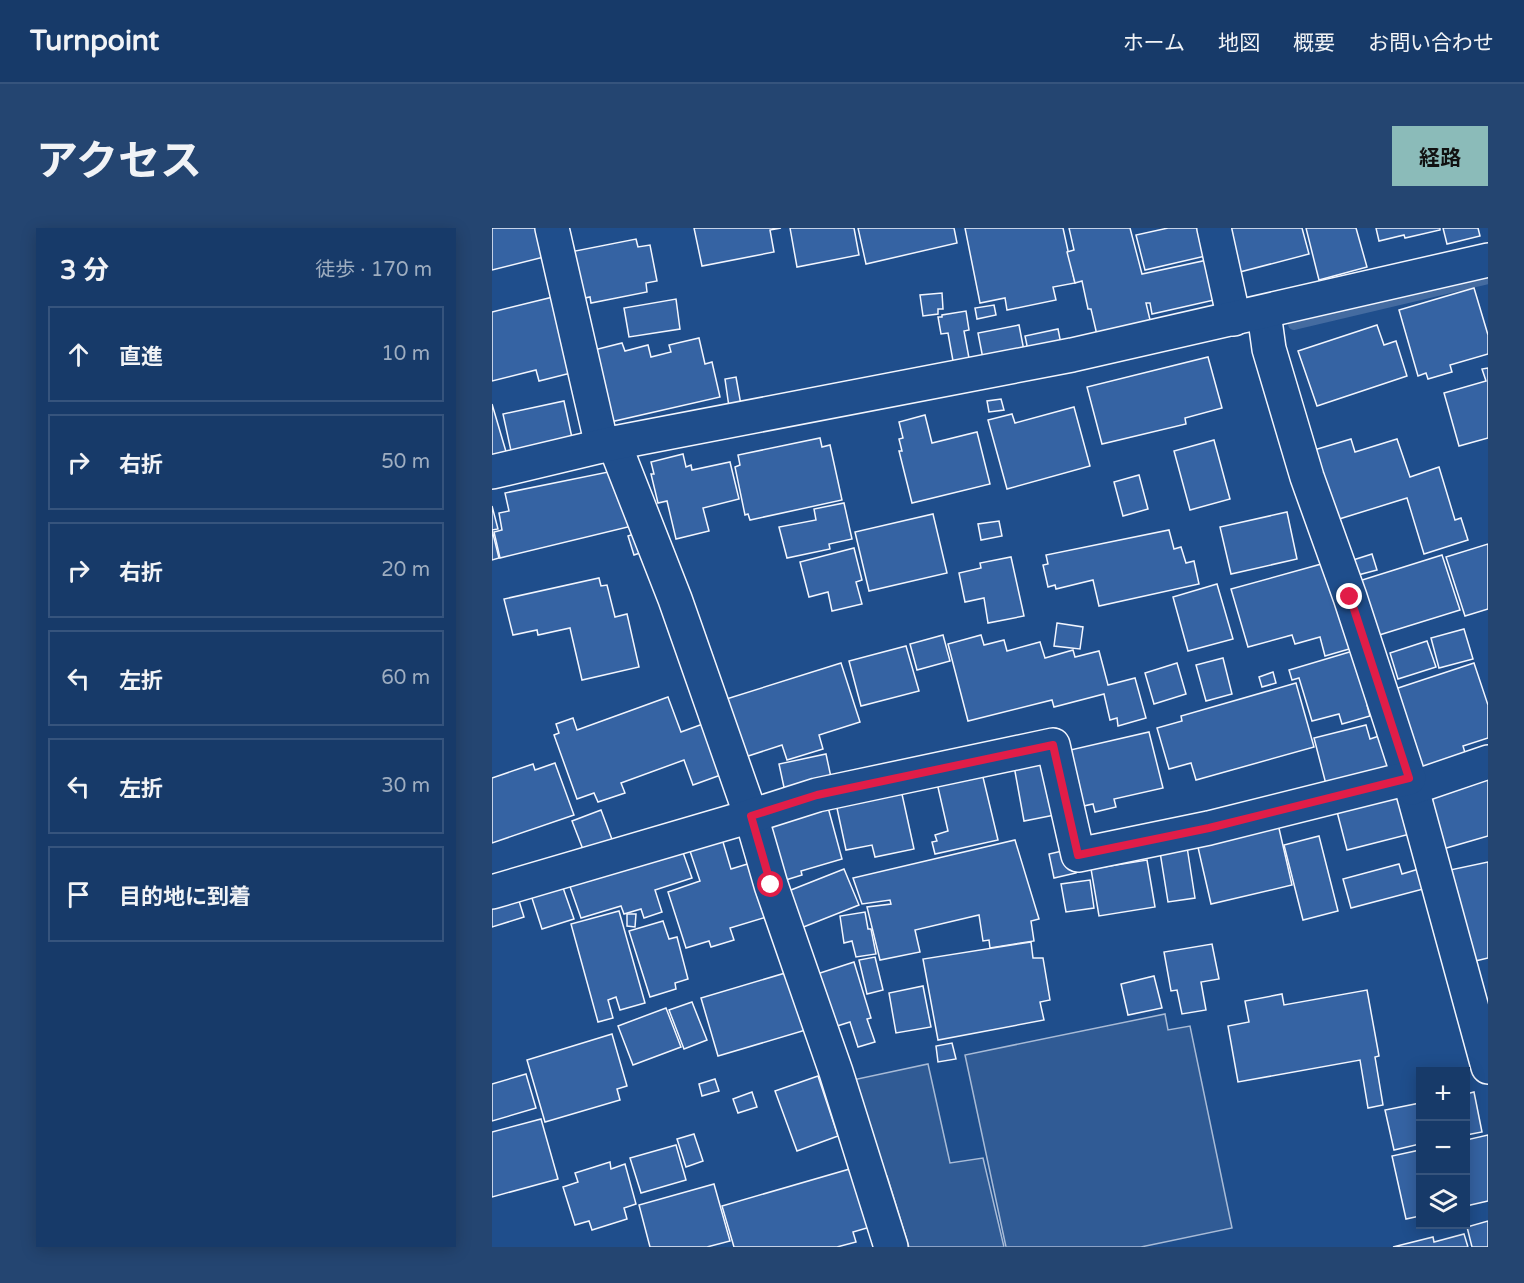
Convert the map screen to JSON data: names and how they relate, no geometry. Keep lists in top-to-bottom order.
{
  "page": {
    "header": "Turnpoint",
    "nav": [
      "ホーム",
      "地図",
      "概要",
      "お問い合わせ"
    ],
    "title": "アクセス",
    "buttons": "経路",
    "heading": ["3 分", "徒歩 · 170 m"],
    "list": [
      ["直進", "10 m"],
      ["右折", "50 m"],
      ["右折", "20 m"],
      ["左折", "60 m"],
      ["左折", "30 m"],
      "目的地に到着"
    ],
    "map_buttons": ["+", "−"]
  }
}
